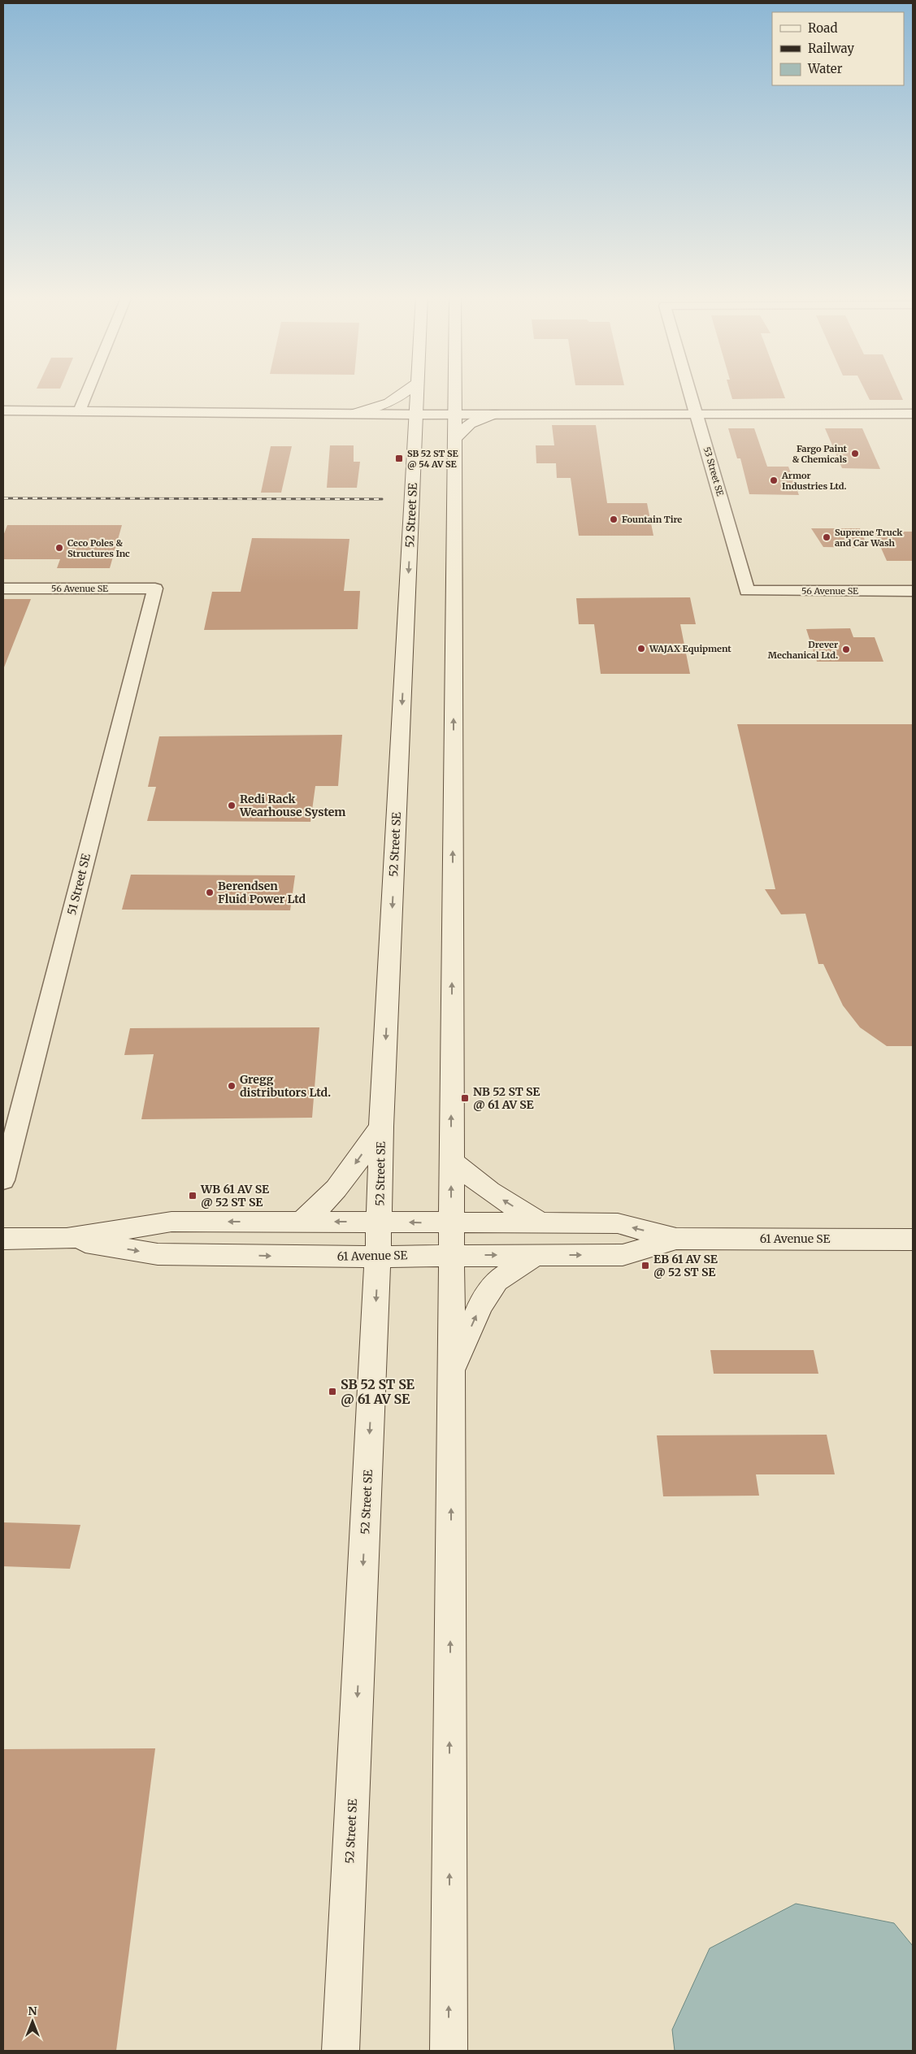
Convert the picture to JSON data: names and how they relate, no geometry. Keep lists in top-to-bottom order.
{
  "streets": {
    "main road": ["52 Street SE", "61 Avenue SE"],
    "street": ["53 Street SE", "56 Avenue SE", "51 Street SE"]
  },
  "crossings": [
    ["53 Street SE", "56 Avenue SE"],
    ["52 Street SE", "61 Avenue SE"],
    ["56 Avenue SE", "51 Street SE"]
  ],
  "places": {
    "other": [
      "Fargo Paint & Chemicals",
      "Armor Industries Ltd.",
      "Fountain Tire",
      "Supreme Truck and Car Wash",
      "Ceco Poles & Structures Inc",
      "WAJAX Equipment",
      "Drever Mechanical Ltd.",
      "Redi Rack Wearhouse System",
      "Berendsen Fluid Power Ltd",
      "Gregg distributors Ltd."
    ],
    "transit": [
      "SB 52 ST SE @ 54 AV SE",
      "NB 52 ST SE @ 61 AV SE",
      "WB 61 AV SE @ 52 ST SE",
      "EB 61 AV SE @ 52 ST SE",
      "SB 52 ST SE @ 61 AV SE"
    ]
  },
  "legend": ["Road", "Railway", "Water"],
  "north": "top"
}
